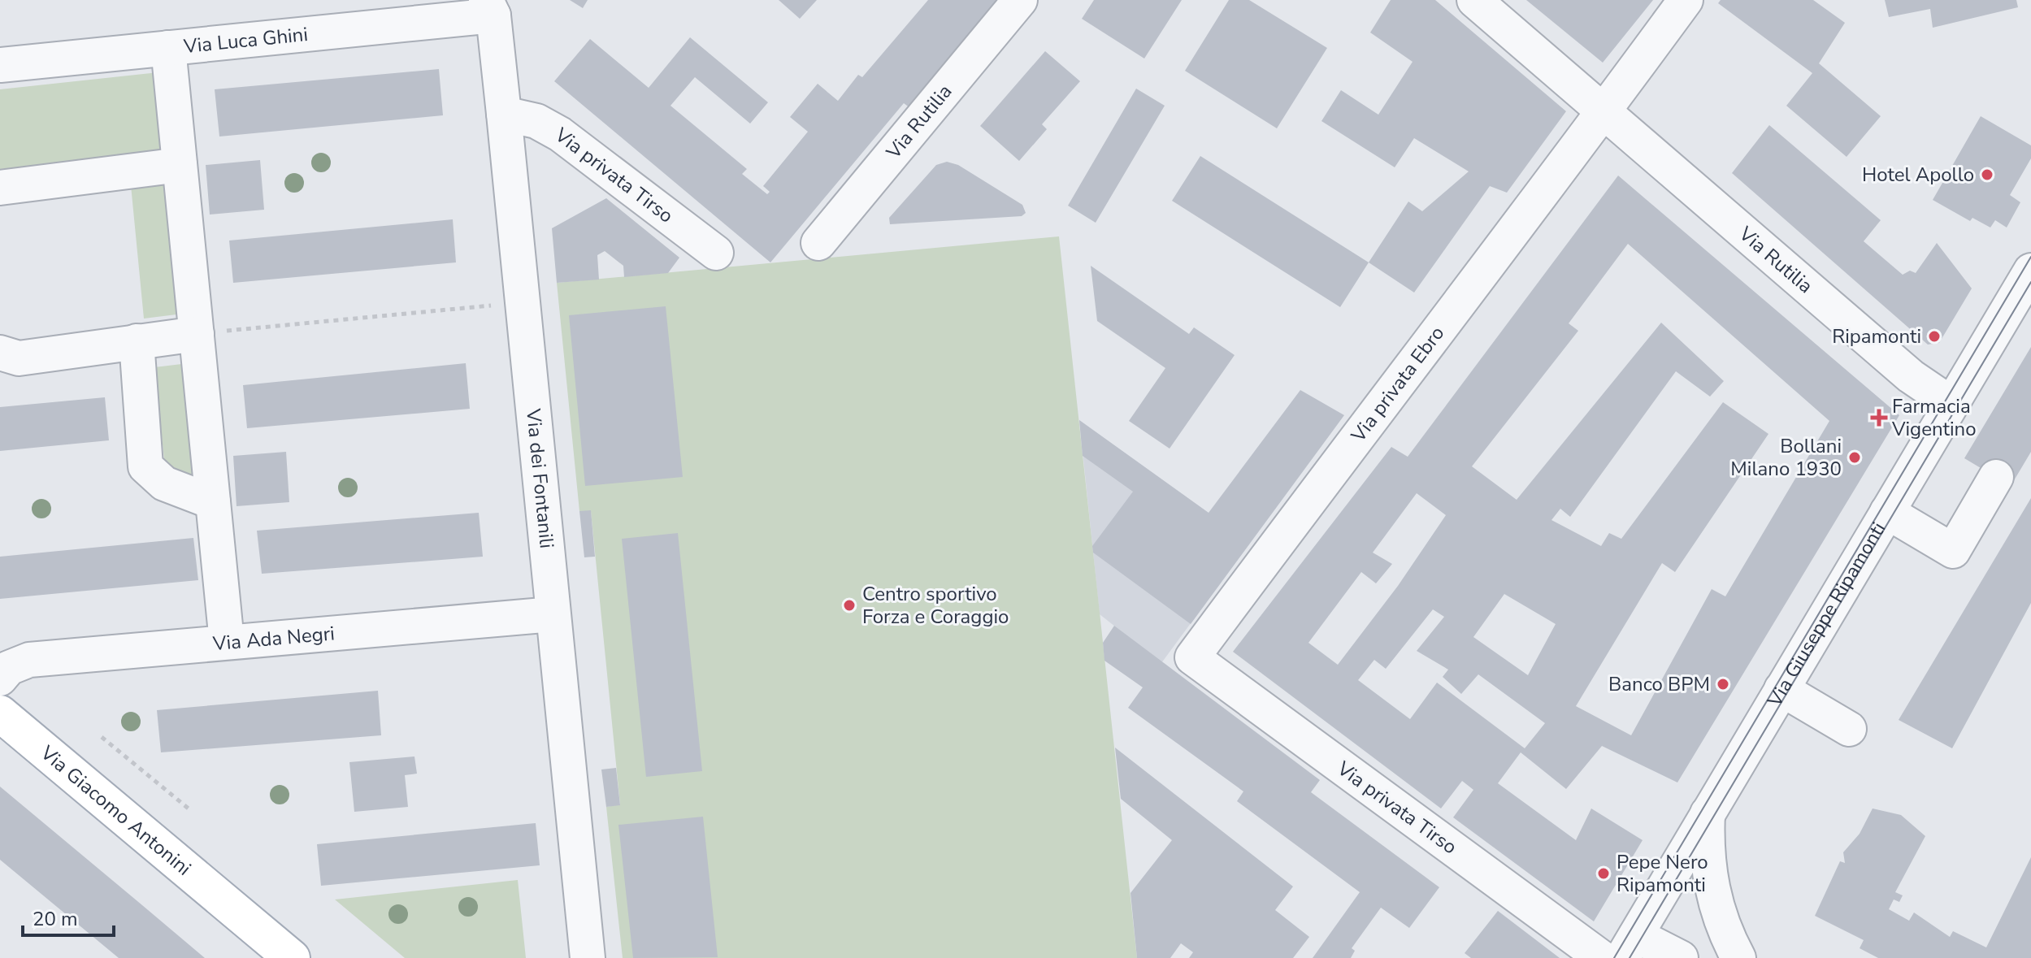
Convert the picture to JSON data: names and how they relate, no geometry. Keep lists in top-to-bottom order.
{
  "streets": {
    "main road": ["Via Giacomo Antonini"],
    "street": [
      "Via Luca Ghini",
      "Via Rutilia",
      "Via privata Tirso",
      "Via privata Ebro",
      "Via dei Fontanili",
      "Via Giuseppe Ripamonti",
      "Via Ada Negri"
    ]
  },
  "crossings": [
    ["Via Luca Ghini", "Via dei Fontanili"],
    ["Via Rutilia", "Via privata Ebro"],
    ["Via Rutilia", "Via Giuseppe Ripamonti"],
    ["Via privata Tirso", "Via privata Ebro"],
    ["Via privata Tirso", "Via dei Fontanili"],
    ["Via dei Fontanili", "Via Ada Negri"]
  ],
  "places": {
    "other": [
      "Hotel Apollo",
      "Ripamonti",
      "Bollani Milano 1930",
      "Centro sportivo Forza e Coraggio",
      "Banco BPM",
      "Pepe Nero Ripamonti"
    ],
    "health": ["Farmacia Vigentino"]
  },
  "scale_bar": "20 m"
}
